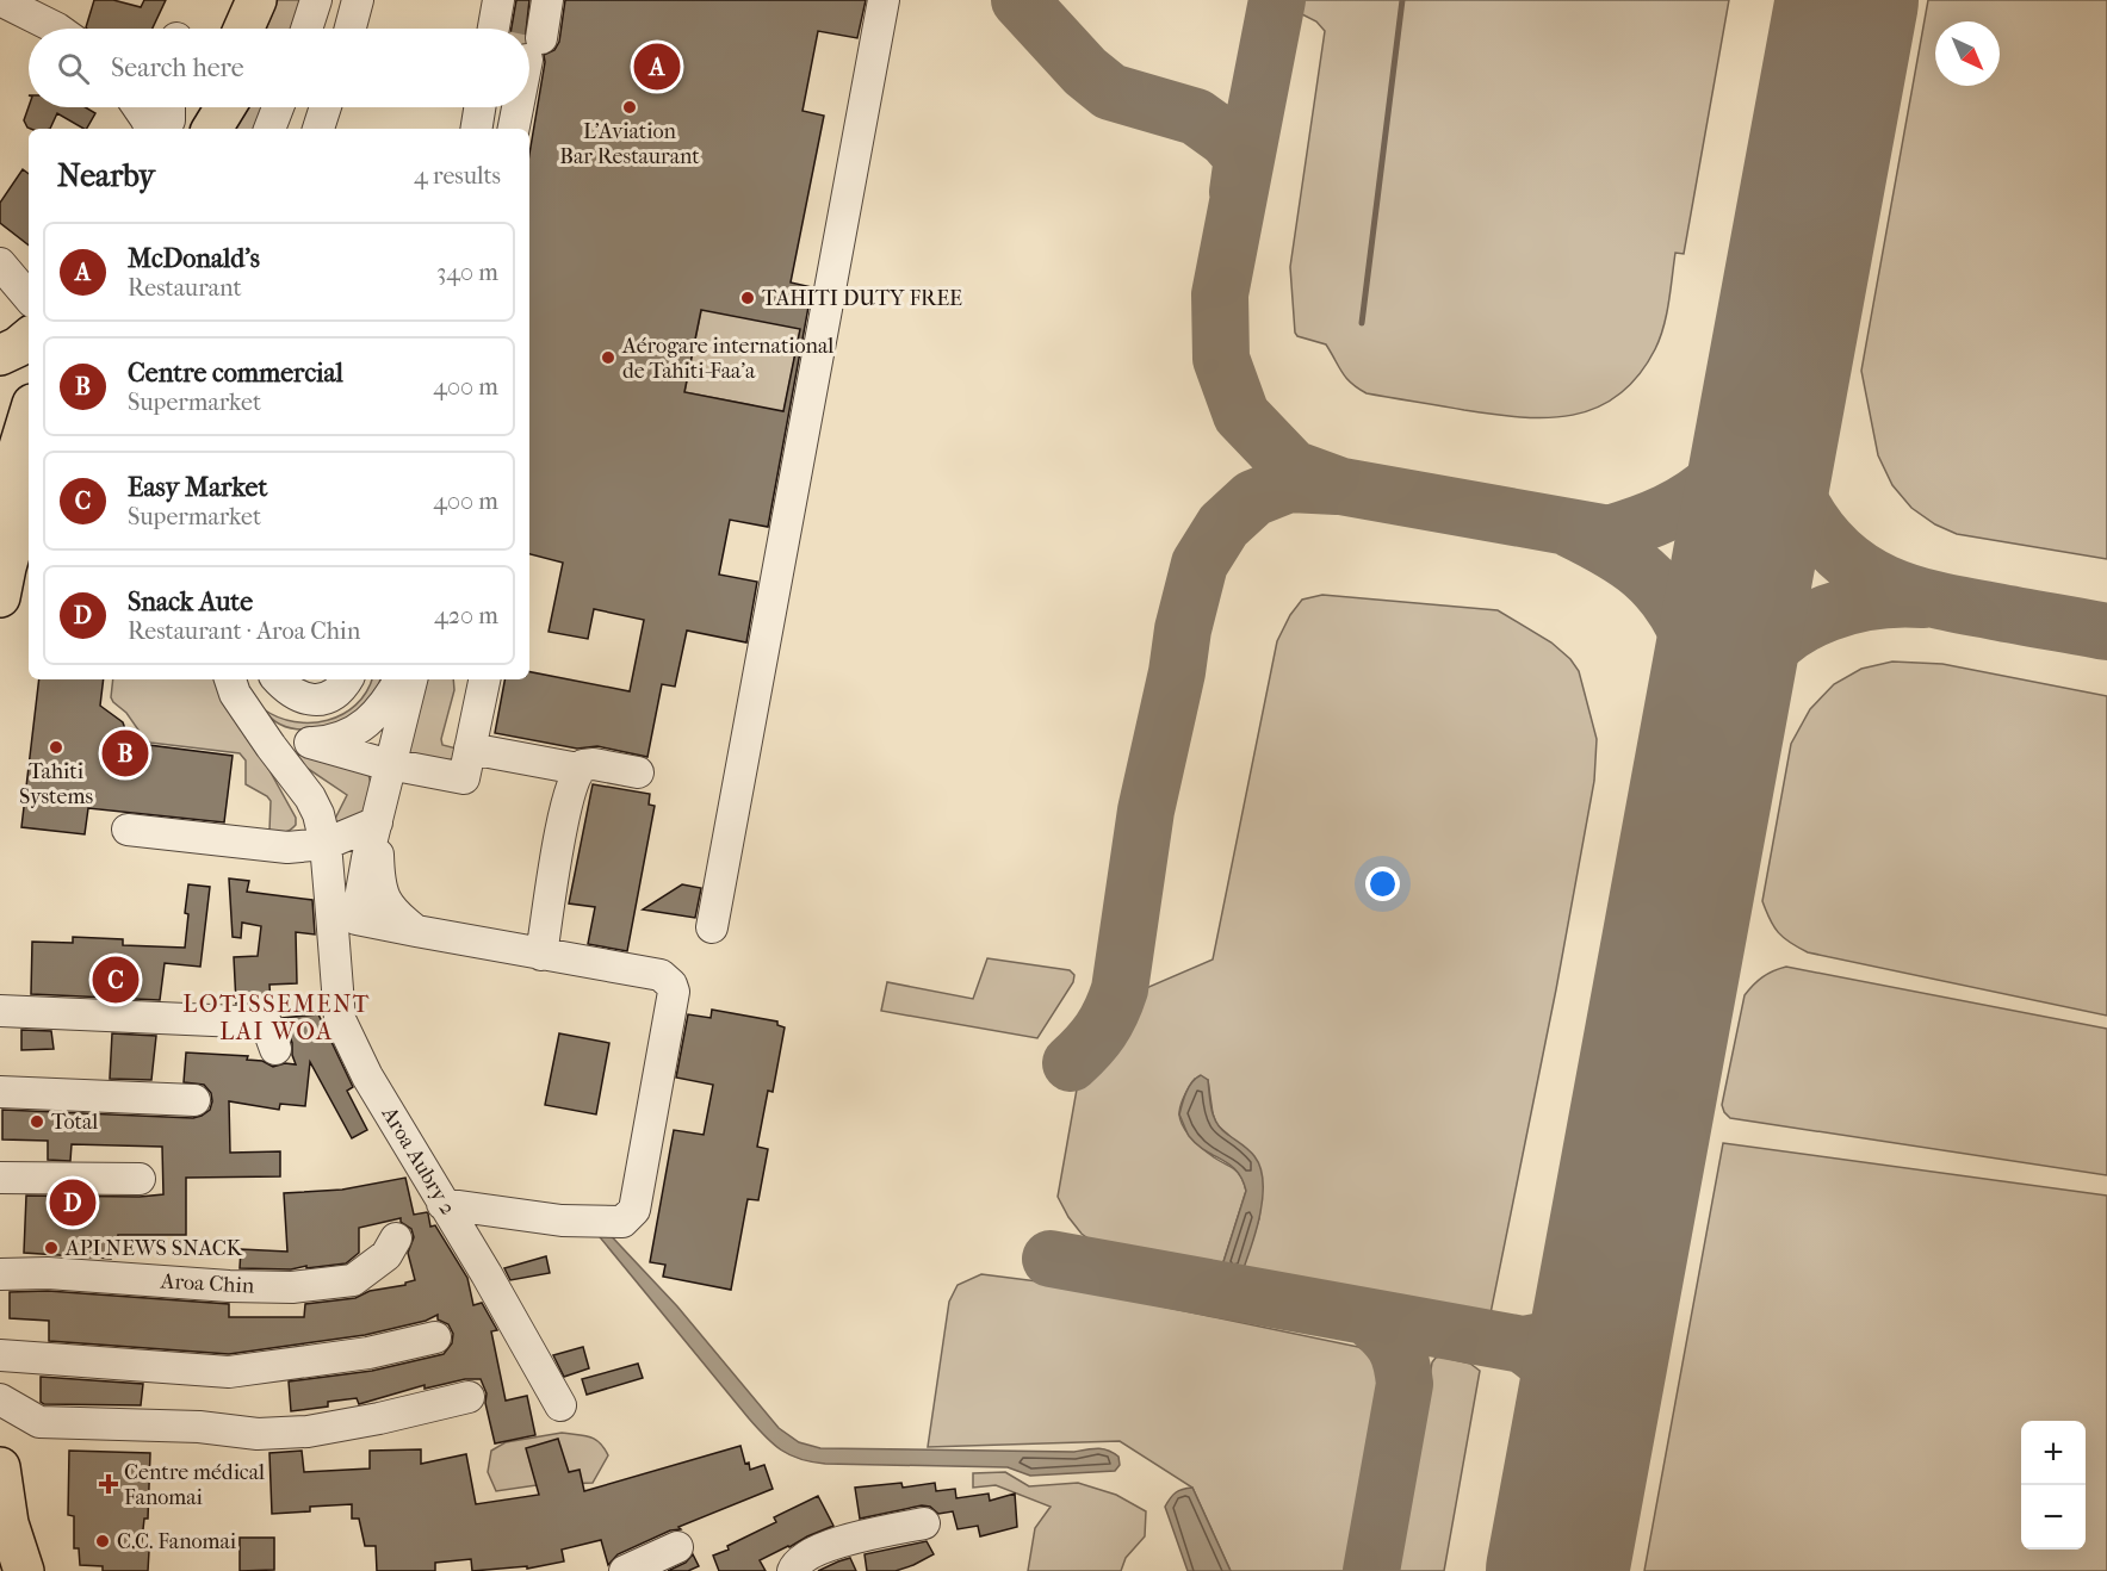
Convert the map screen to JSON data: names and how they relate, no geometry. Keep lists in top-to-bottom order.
{
  "streets": {
    "street": ["Aroa Aubry 2", "Aroa Chin"]
  },
  "districts": ["LOTISSEMENT LAI WOA"],
  "places": {
    "other": [
      "L’Aviation Bar Restaurant",
      "TAHITI DUTY FREE",
      "Aérogare international de Tahiti-Faa'a",
      "Tahiti Systems",
      "Total",
      "API NEWS SNACK",
      "C.C. Fanomai"
    ],
    "health": ["Centre médical Fanomai"]
  },
  "north": "bottom right",
  "page": {
    "search": "Search here",
    "pins": [
      "A",
      "B",
      "C",
      "D"
    ],
    "heading": ["Nearby", "4 results"],
    "list": [
      {
        "mark": "A",
        "name": "McDonald's",
        "note": "Restaurant",
        "value": "340 m"
      },
      {
        "mark": "B",
        "name": "Centre commercial",
        "note": "Supermarket",
        "value": "400 m"
      },
      {
        "mark": "C",
        "name": "Easy Market",
        "note": "Supermarket",
        "value": "400 m"
      },
      {
        "mark": "D",
        "name": "Snack Aute",
        "note": "Restaurant · Aroa Chin",
        "value": "420 m"
      }
    ],
    "map_buttons": ["+", "−"]
  }
}
